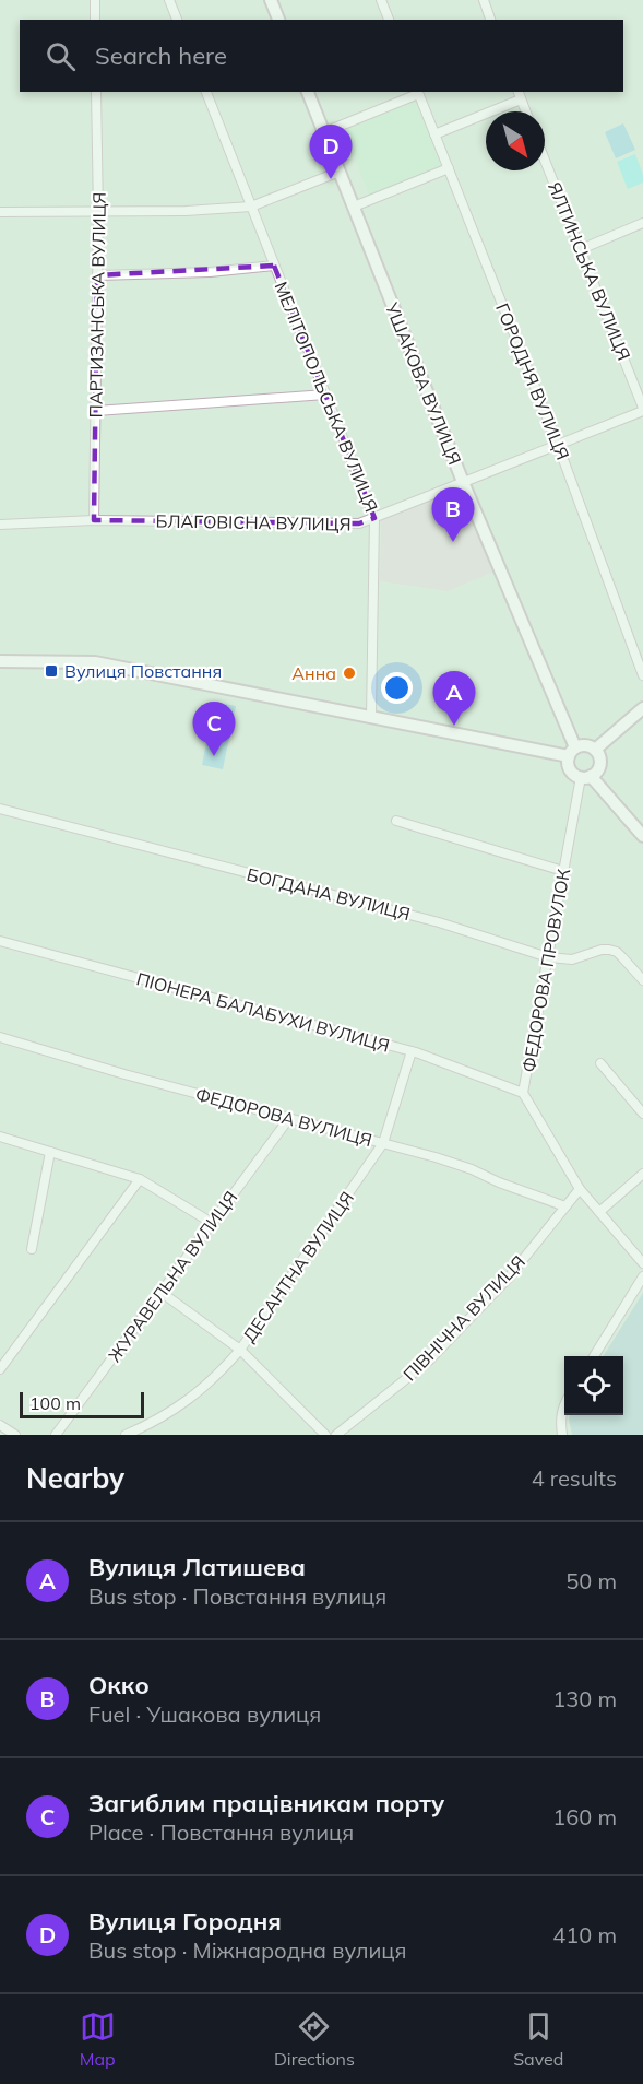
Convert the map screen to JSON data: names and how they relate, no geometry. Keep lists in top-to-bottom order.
{
  "streets": {
    "street": [
      "ЯЛТИНСЬКА ВУЛИЦЯ",
      "ПАРТИЗАНСЬКА ВУЛИЦЯ",
      "ГОРОДНЯ ВУЛИЦЯ",
      "УШАКОВА ВУЛИЦЯ",
      "МЕЛІТОПОЛЬСЬКА ВУЛИЦЯ",
      "БЛАГОВІСНА ВУЛИЦЯ",
      "БОГДАНА ВУЛИЦЯ",
      "ФЕДОРОВА ПРОВУЛОК",
      "ПІОНЕРА БАЛАБУХИ ВУЛИЦЯ",
      "ФЕДОРОВА ВУЛИЦЯ",
      "ДЕСАНТНА ВУЛИЦЯ",
      "ЖУРАВЕЛЬНА ВУЛИЦЯ",
      "ПІВНІЧНА ВУЛИЦЯ"
    ]
  },
  "crossings": [
    ["ЯЛТИНСЬКА ВУЛИЦЯ", "БЛАГОВІСНА ВУЛИЦЯ"],
    ["ПАРТИЗАНСЬКА ВУЛИЦЯ", "БЛАГОВІСНА ВУЛИЦЯ"],
    ["ГОРОДНЯ ВУЛИЦЯ", "БЛАГОВІСНА ВУЛИЦЯ"],
    ["УШАКОВА ВУЛИЦЯ", "БЛАГОВІСНА ВУЛИЦЯ"],
    ["УШАКОВА ВУЛИЦЯ", "ФЕДОРОВА ПРОВУЛОК"],
    ["МЕЛІТОПОЛЬСЬКА ВУЛИЦЯ", "БЛАГОВІСНА ВУЛИЦЯ"],
    ["БОГДАНА ВУЛИЦЯ", "ФЕДОРОВА ПРОВУЛОК"],
    ["ФЕДОРОВА ПРОВУЛОК", "ПІОНЕРА БАЛАБУХИ ВУЛИЦЯ"],
    ["ФЕДОРОВА ПРОВУЛОК", "ПІВНІЧНА ВУЛИЦЯ"],
    ["ПІОНЕРА БАЛАБУХИ ВУЛИЦЯ", "ДЕСАНТНА ВУЛИЦЯ"],
    ["ФЕДОРОВА ВУЛИЦЯ", "ДЕСАНТНА ВУЛИЦЯ"],
    ["ФЕДОРОВА ВУЛИЦЯ", "ЖУРАВЕЛЬНА ВУЛИЦЯ"],
    ["ФЕДОРОВА ВУЛИЦЯ", "ПІВНІЧНА ВУЛИЦЯ"]
  ],
  "places": {
    "transit": ["Вулиця Повстання"],
    "other": ["Анна"]
  },
  "scale_bar": "100 m",
  "north": "bottom right",
  "page": {
    "search": "Search here",
    "pins": [
      "D",
      "B",
      "A",
      "C"
    ],
    "scale": "100 m",
    "heading": ["Nearby", "4 results"],
    "list": [
      {
        "mark": "A",
        "name": "Вулиця Латишева",
        "note": "Bus stop · Повстання вулиця",
        "value": "50 m"
      },
      {
        "mark": "B",
        "name": "Окко",
        "note": "Fuel · Ушакова вулиця",
        "value": "130 m"
      },
      {
        "mark": "C",
        "name": "Загиблим працівникам порту",
        "note": "Place · Повстання вулиця",
        "value": "160 m"
      },
      {
        "mark": "D",
        "name": "Вулиця Городня",
        "note": "Bus stop · Міжнародна вулиця",
        "value": "410 m"
      }
    ],
    "nav": ["Map", "Directions", "Saved"]
  }
}
